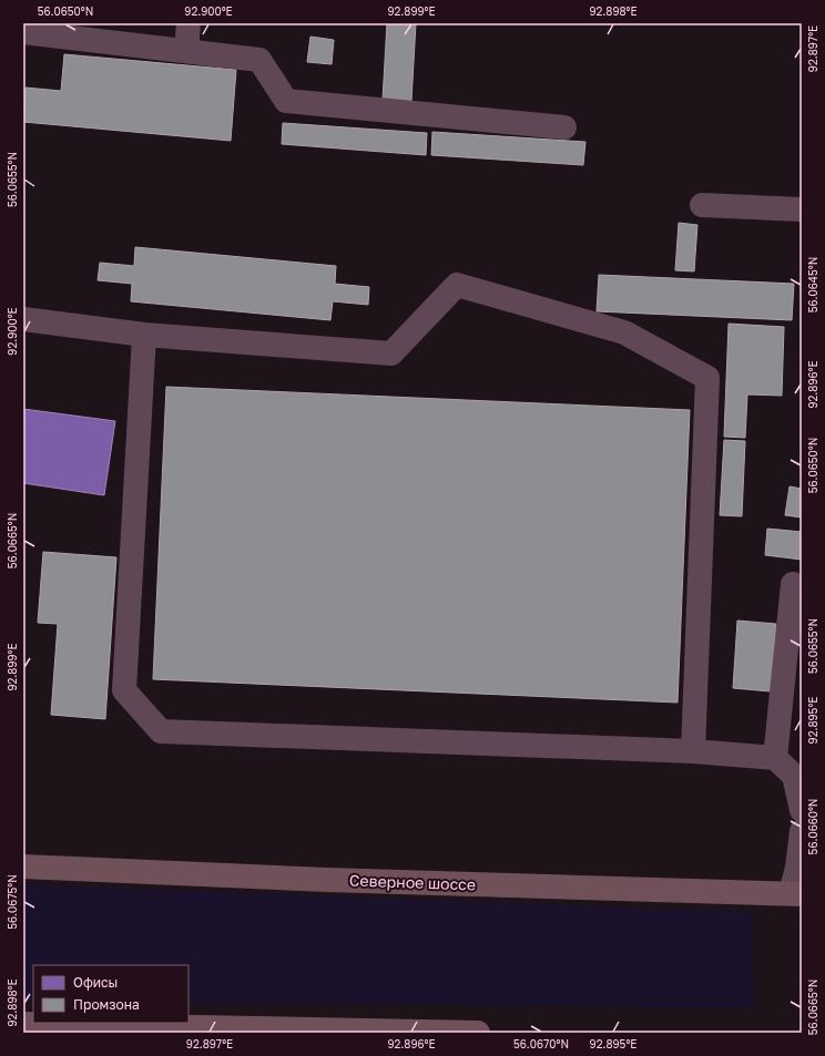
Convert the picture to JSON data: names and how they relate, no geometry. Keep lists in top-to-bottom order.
{
  "streets": {
    "main road": ["Северное шоссе"]
  },
  "legend": ["Офисы", "Промзона"],
  "coordinates": [
    "56.0650°N",
    "92.900°E",
    "92.899°E",
    "92.898°E",
    "92.897°E",
    "56.0655°N",
    "56.0645°N",
    "92.896°E",
    "56.0665°N",
    "92.895°E",
    "56.0660°N",
    "56.0675°N",
    "56.0670°N"
  ]
}
